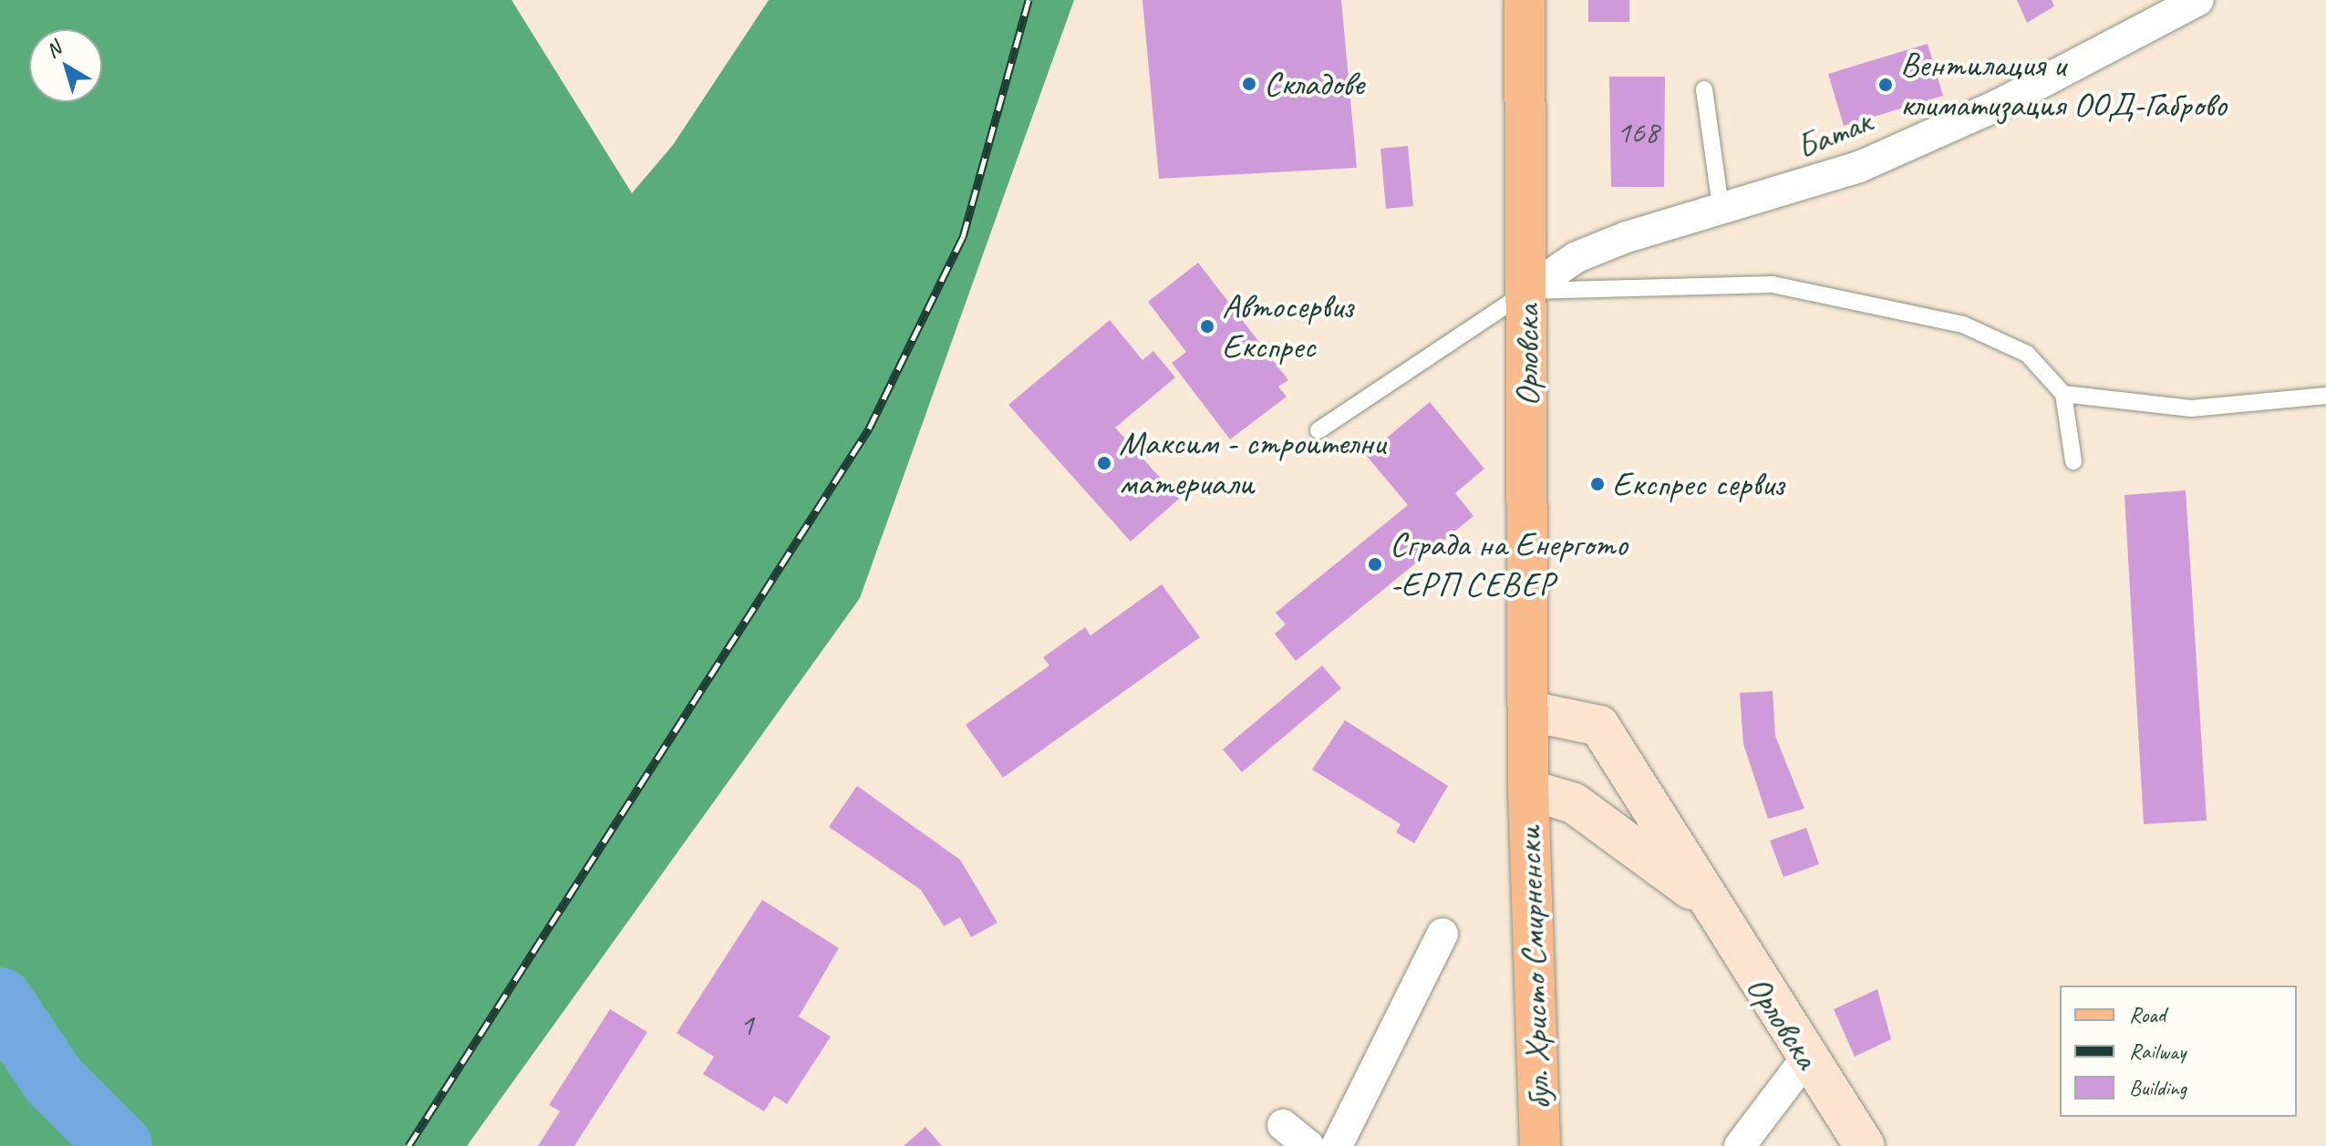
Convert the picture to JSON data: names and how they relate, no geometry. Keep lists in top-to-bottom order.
{
  "streets": {
    "main road": ["Орловска", "бул. Христо Смирненски"],
    "street": ["Батак"]
  },
  "crossings": [
    ["Батак", "Орловска"],
    ["Орловска", "бул. Христо Смирненски"]
  ],
  "places": [
    "Складове",
    "Вентилация и климатизация ООД-Габрово",
    "Автосервиз Експрес",
    "Максим - строителни материали",
    "Експрес сервиз",
    "Сграда на Енергото -ЕРП СЕВЕР"
  ],
  "house_numbers": ["168", "1"],
  "legend": ["Road", "Railway", "Building"],
  "north": "top left"
}
